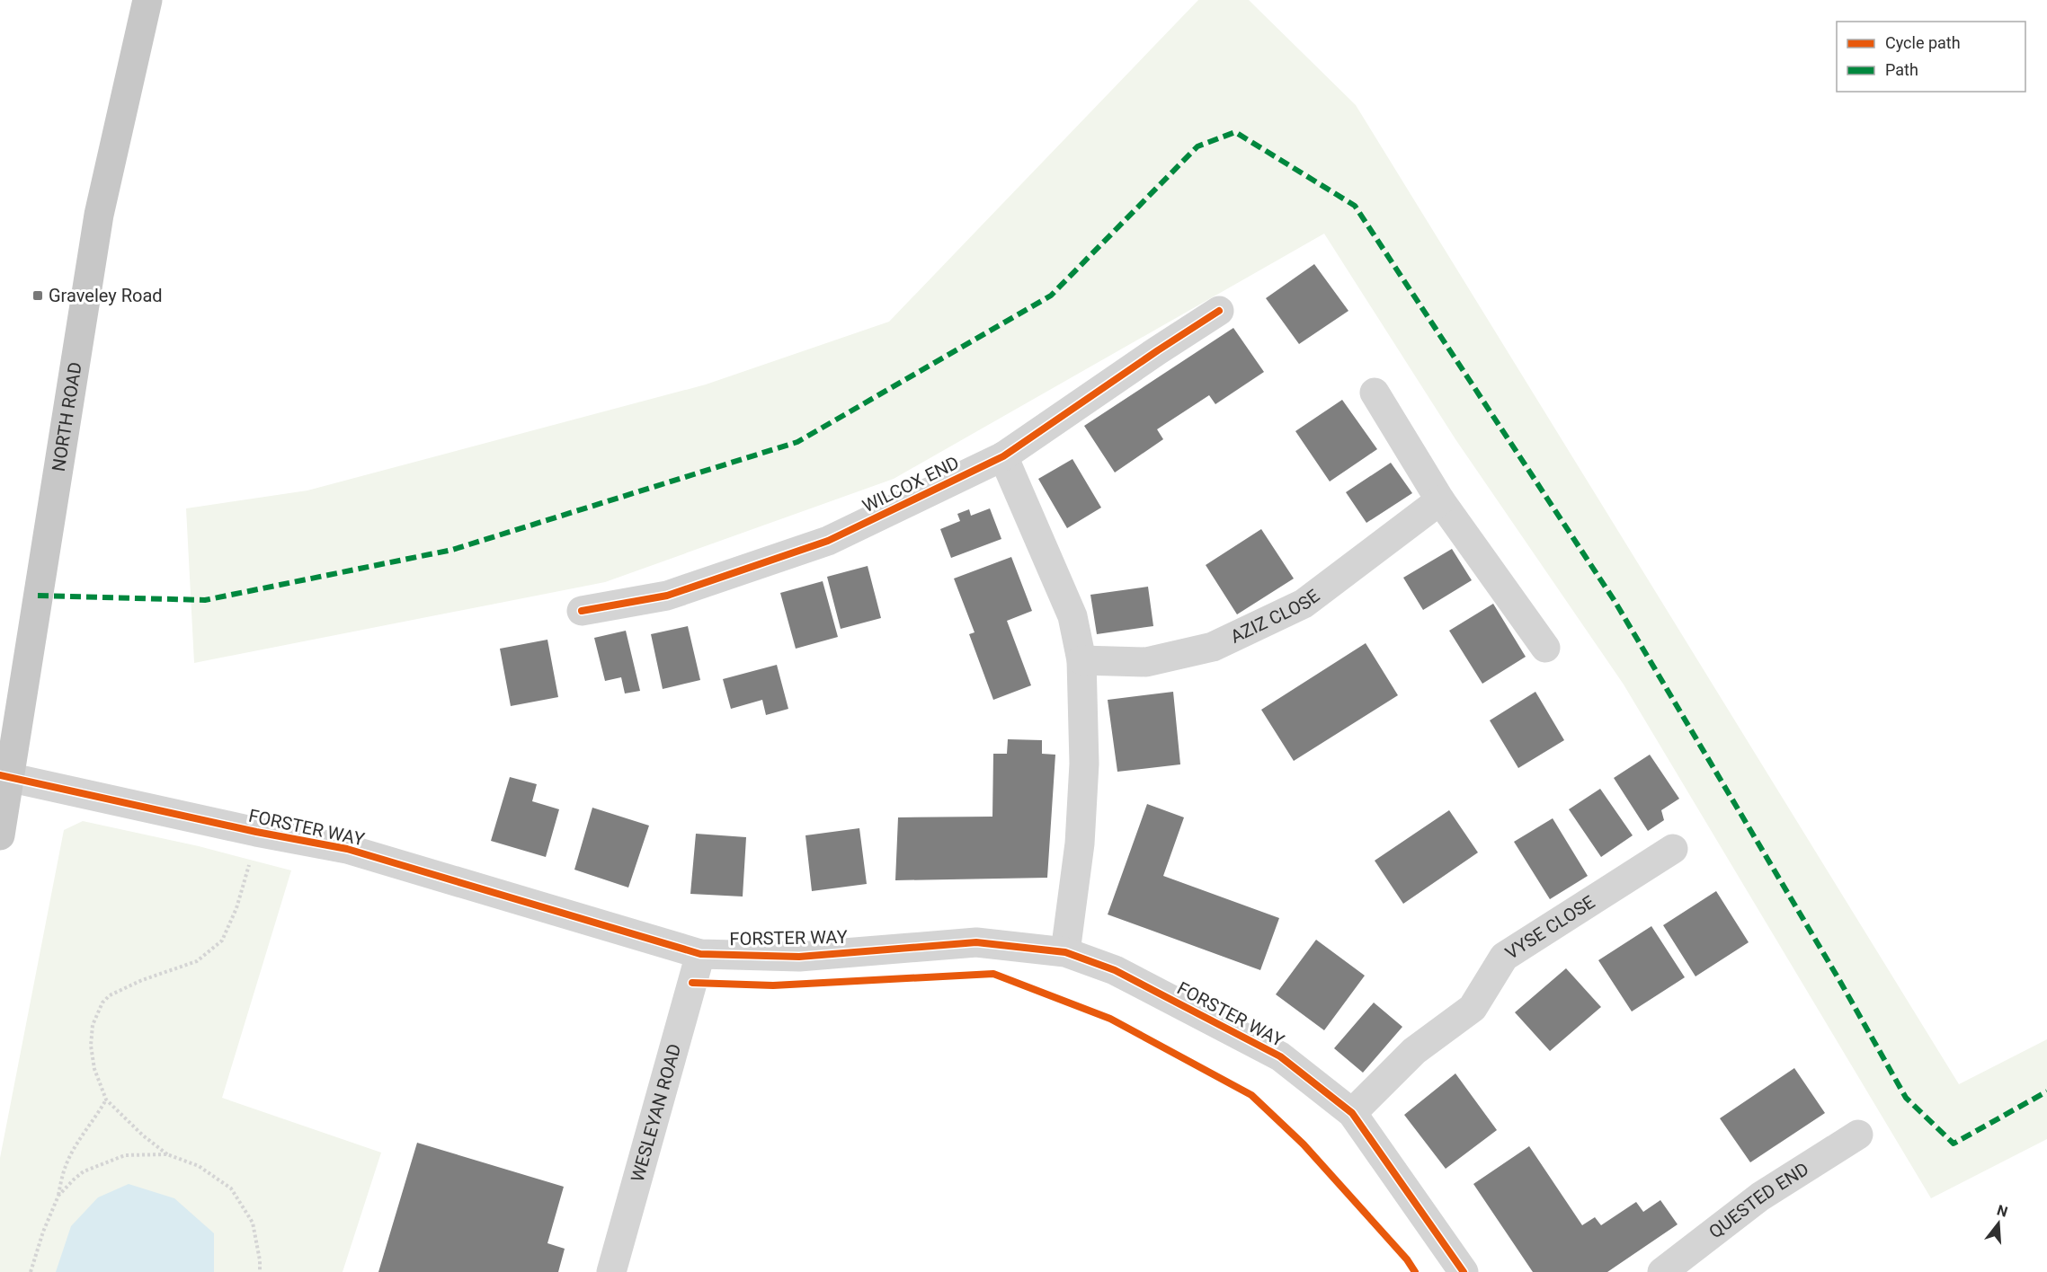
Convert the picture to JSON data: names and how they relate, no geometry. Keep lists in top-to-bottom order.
{
  "streets": {
    "main road": ["NORTH ROAD"],
    "street": [
      "WILCOX END",
      "AZIZ CLOSE",
      "FORSTER WAY",
      "VYSE CLOSE",
      "WESLEYAN ROAD",
      "QUESTED END"
    ]
  },
  "crossings": [
    ["NORTH ROAD", "FORSTER WAY"],
    ["FORSTER WAY", "VYSE CLOSE"],
    ["FORSTER WAY", "WESLEYAN ROAD"]
  ],
  "places": {
    "transit": ["Graveley Road"]
  },
  "legend": ["Cycle path", "Path"],
  "north": "top"
}
